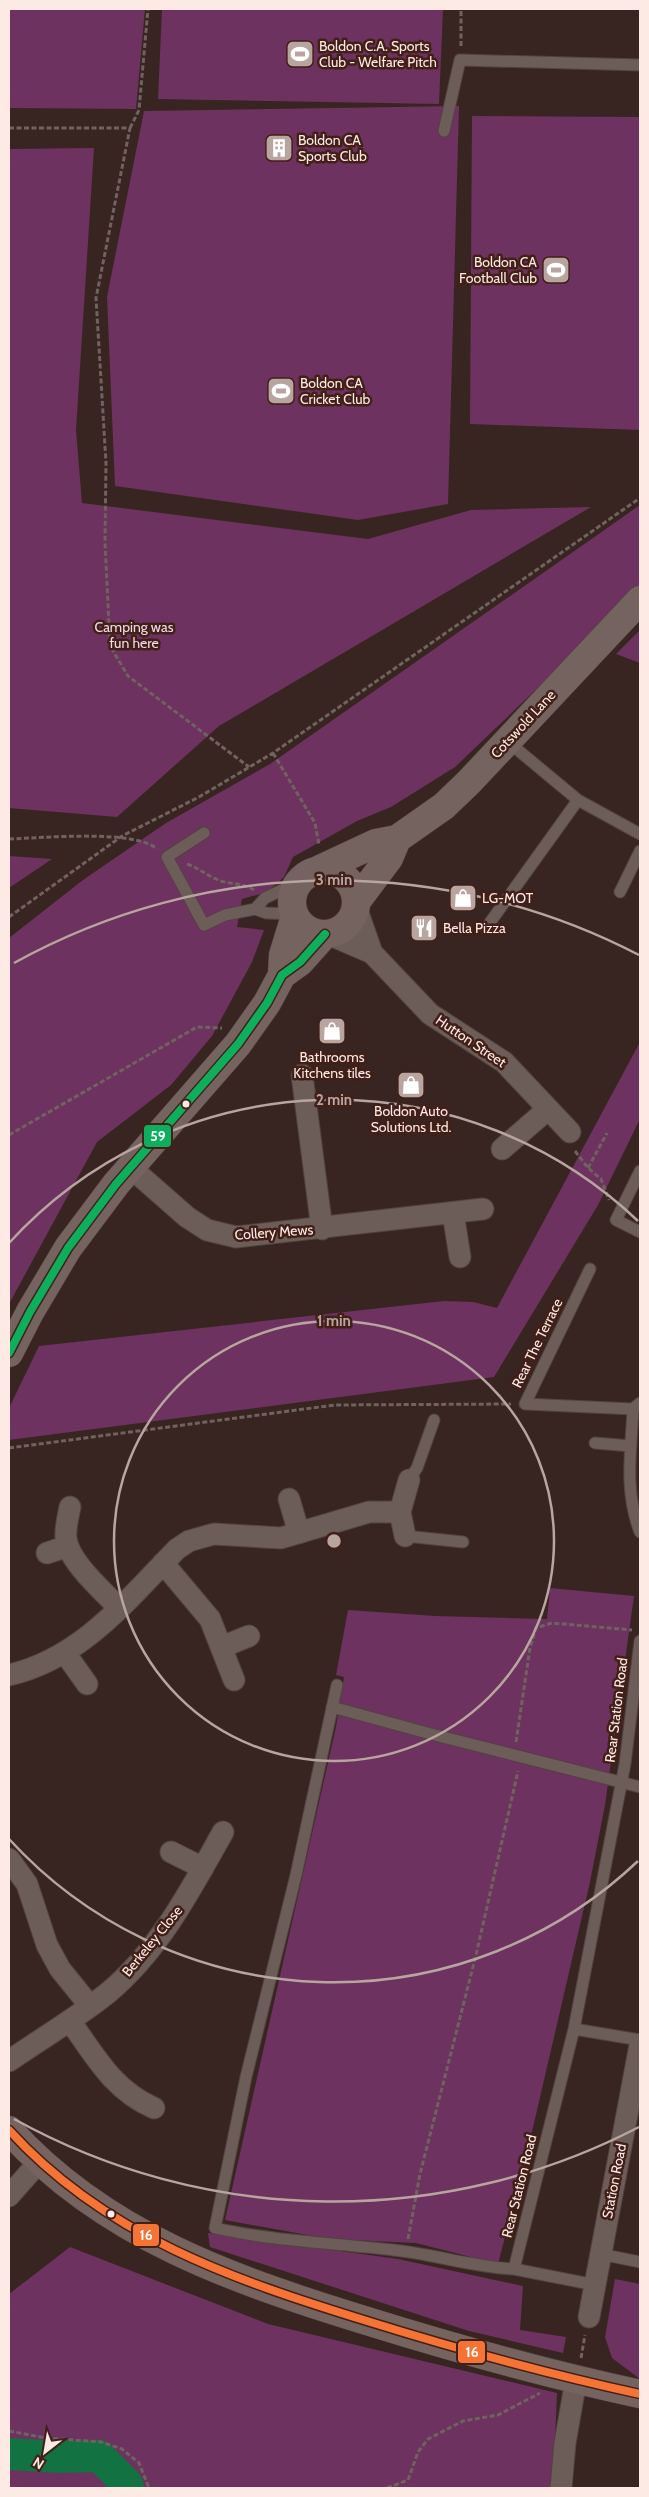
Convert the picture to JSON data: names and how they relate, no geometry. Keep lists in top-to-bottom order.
{
  "streets": {
    "street": [
      "Cotswold Lane",
      "Hutton Street",
      "Collery Mews",
      "Berkeley Close",
      "Station Road"
    ],
    "lane": ["Rear The Terrace", "Rear Station Road"]
  },
  "crossings": [
    ["Cotswold Lane", "Hutton Street"]
  ],
  "parks": ["Camping was fun here"],
  "places": {
    "sports": ["Boldon C.A. Sports Club - Welfare Pitch", "Boldon CA Football Club", "Boldon CA Cricket Club"],
    "building": ["Boldon CA Sports Club"],
    "shop": ["LG-MOT", "Bathrooms Kitchens tiles", "Boldon Auto Solutions Ltd."],
    "restaurant": ["Bella Pizza"]
  },
  "lines": ["transit line 59", "transit line 16"],
  "north": "bottom left",
  "rings": ["3 min", "2 min", "1 min"]
}
